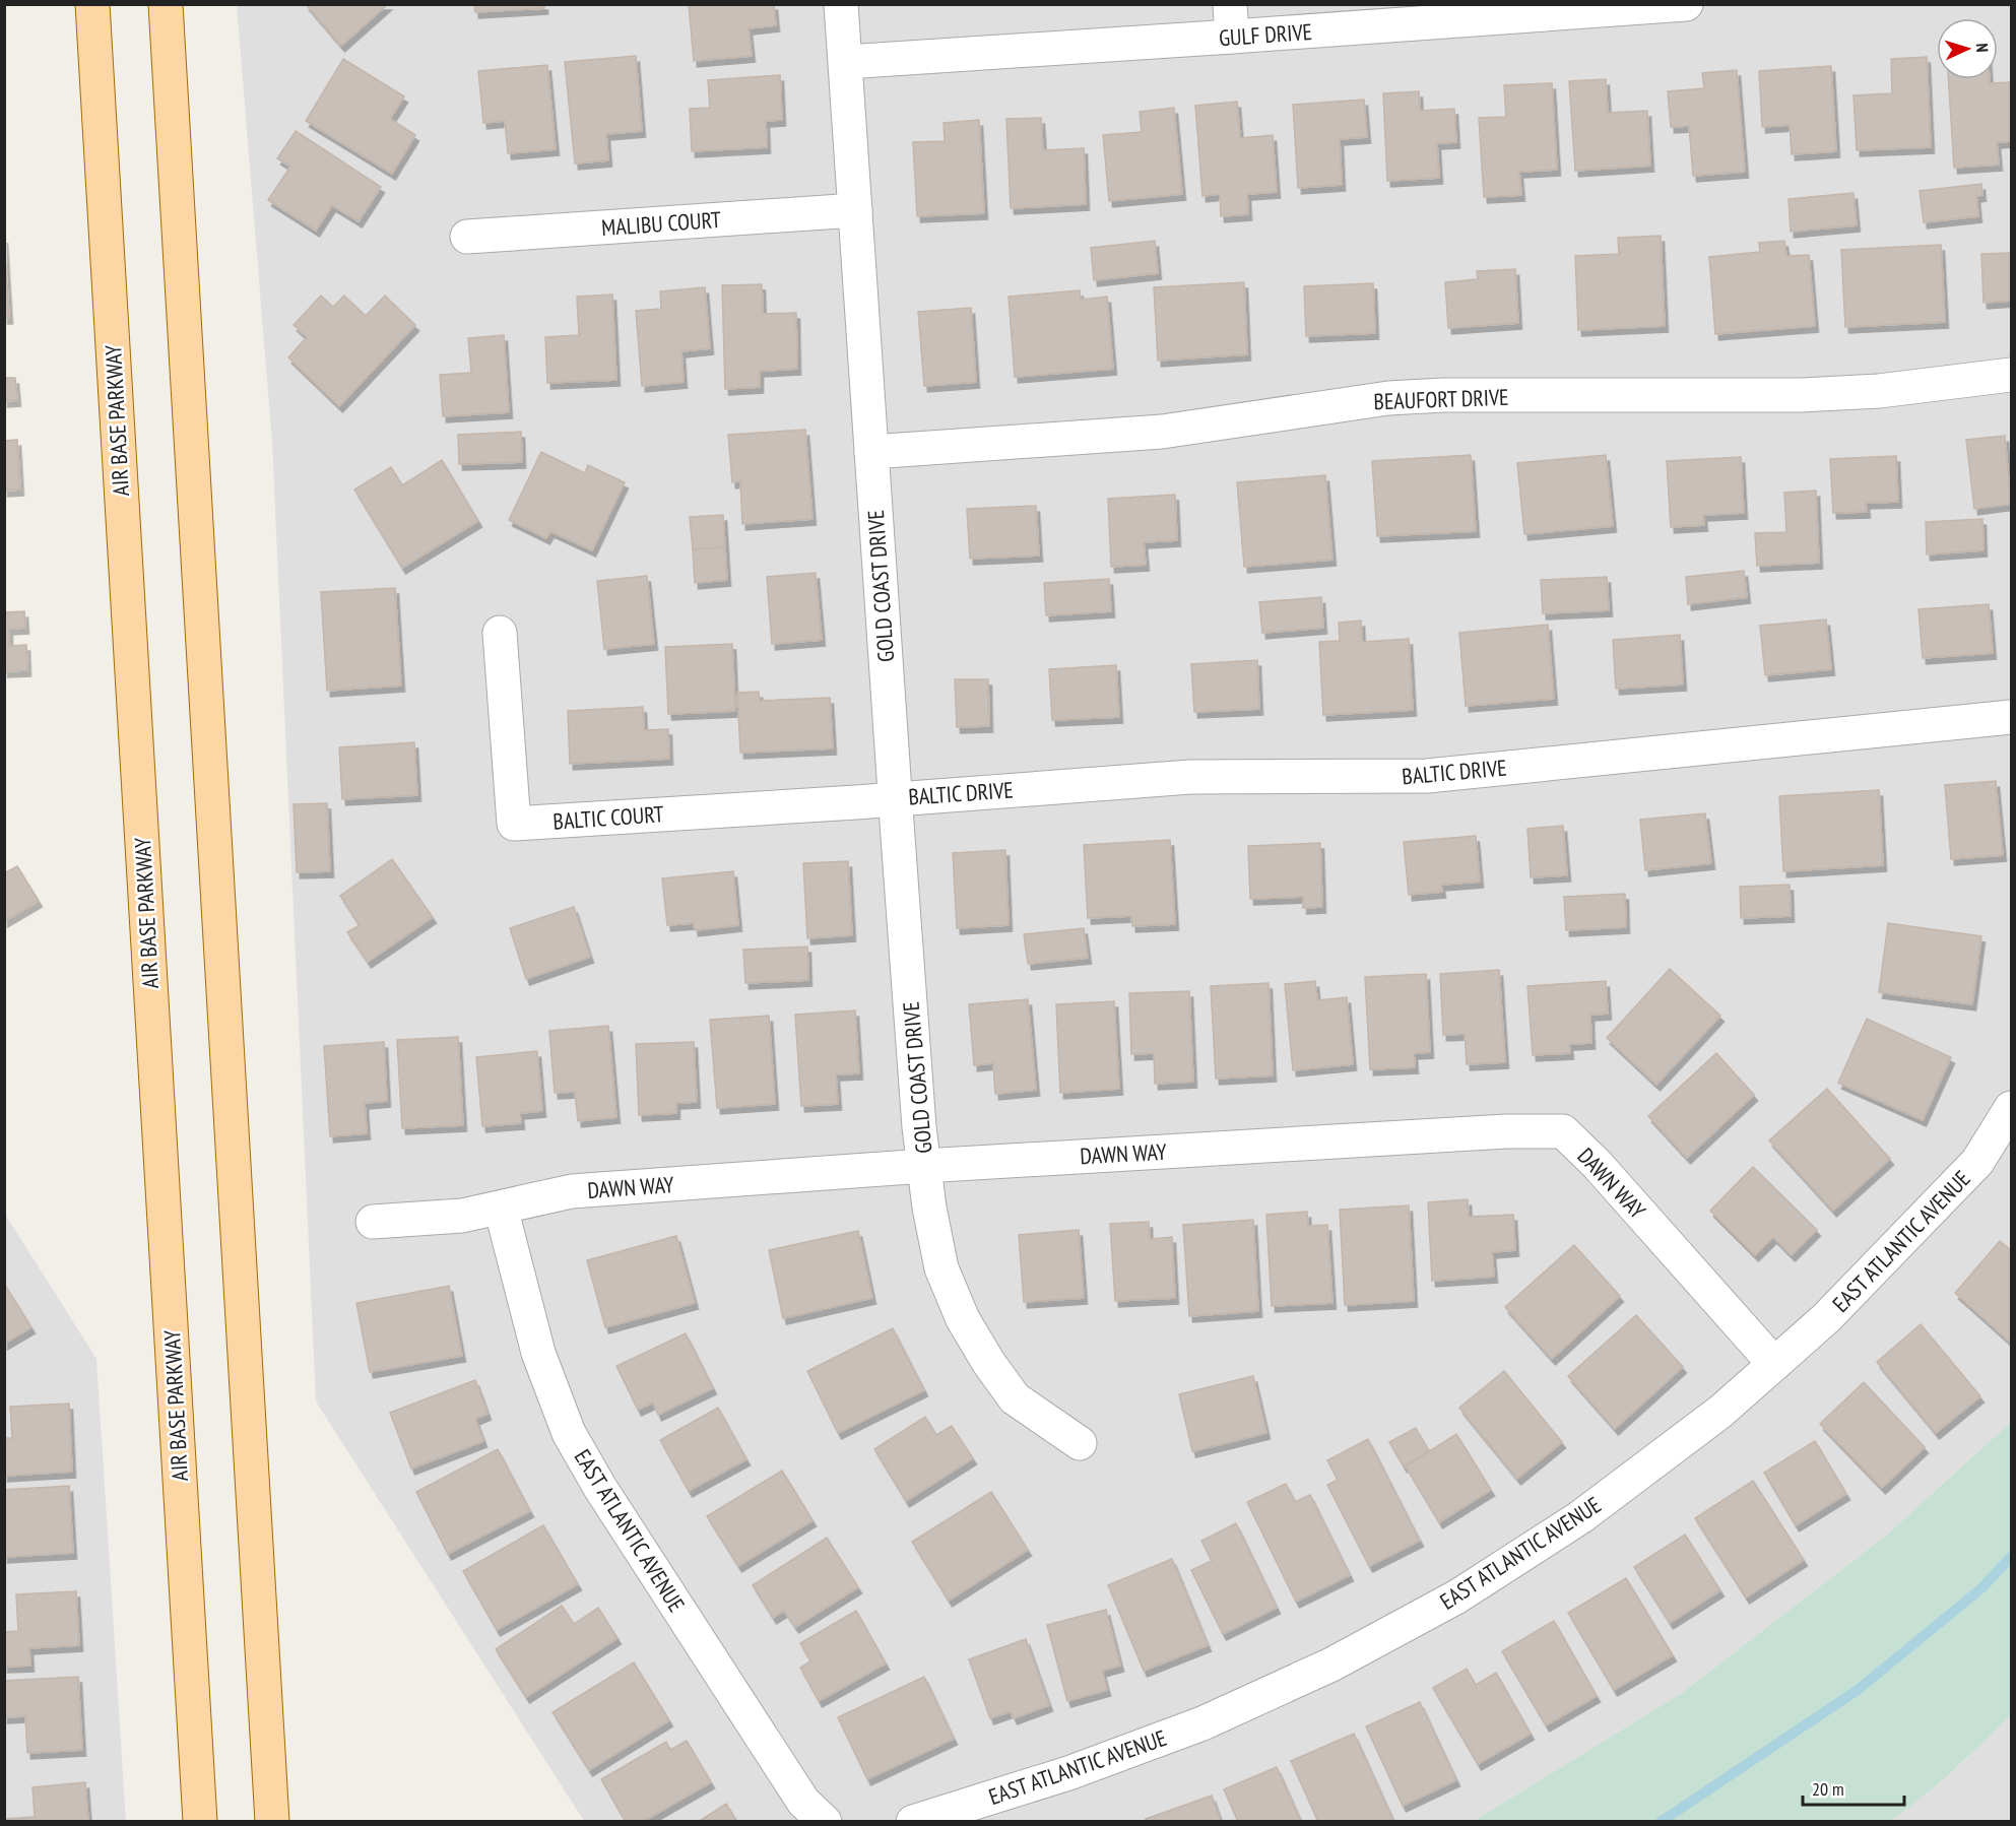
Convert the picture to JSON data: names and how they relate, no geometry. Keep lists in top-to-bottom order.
{
  "streets": {
    "main road": ["AIR BASE PARKWAY"],
    "street": [
      "GULF DRIVE",
      "MALIBU COURT",
      "BEAUFORT DRIVE",
      "GOLD COAST DRIVE",
      "BALTIC DRIVE",
      "BALTIC COURT",
      "DAWN WAY",
      "EAST ATLANTIC AVENUE"
    ]
  },
  "crossings": [
    ["GULF DRIVE", "GOLD COAST DRIVE"],
    ["MALIBU COURT", "GOLD COAST DRIVE"],
    ["BEAUFORT DRIVE", "GOLD COAST DRIVE"],
    ["GOLD COAST DRIVE", "BALTIC DRIVE"],
    ["GOLD COAST DRIVE", "BALTIC COURT"],
    ["GOLD COAST DRIVE", "DAWN WAY"],
    ["BALTIC DRIVE", "BALTIC COURT"],
    ["DAWN WAY", "EAST ATLANTIC AVENUE"]
  ],
  "scale_bar": "20 m",
  "north": "right"
}
